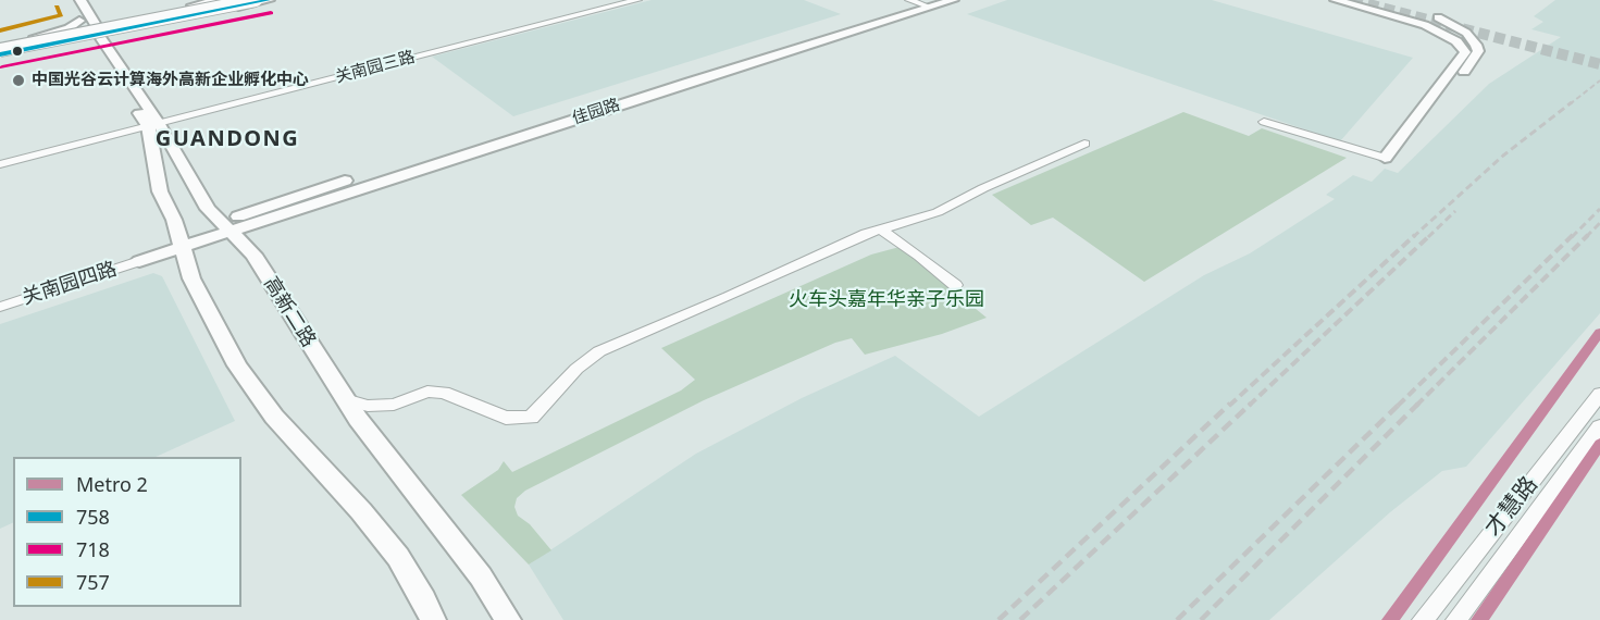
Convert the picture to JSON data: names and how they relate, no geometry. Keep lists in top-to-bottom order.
{
  "streets": {
    "main road": ["佳园路", "高新二路"],
    "street": ["关南园三路", "关南园四路", "才慧路"]
  },
  "crossings": [
    ["关南园三路", "高新二路"]
  ],
  "districts": ["GUANDONG"],
  "parks": ["火车头嘉年华亲子乐园"],
  "places": ["中国光谷云计算海外高新企业孵化中心"],
  "lines": [
    "transit line 758",
    "transit line 757",
    "transit line 718",
    "metro line 2"
  ],
  "legend": [
    "Metro 2",
    "758",
    "718",
    "757"
  ]
}
